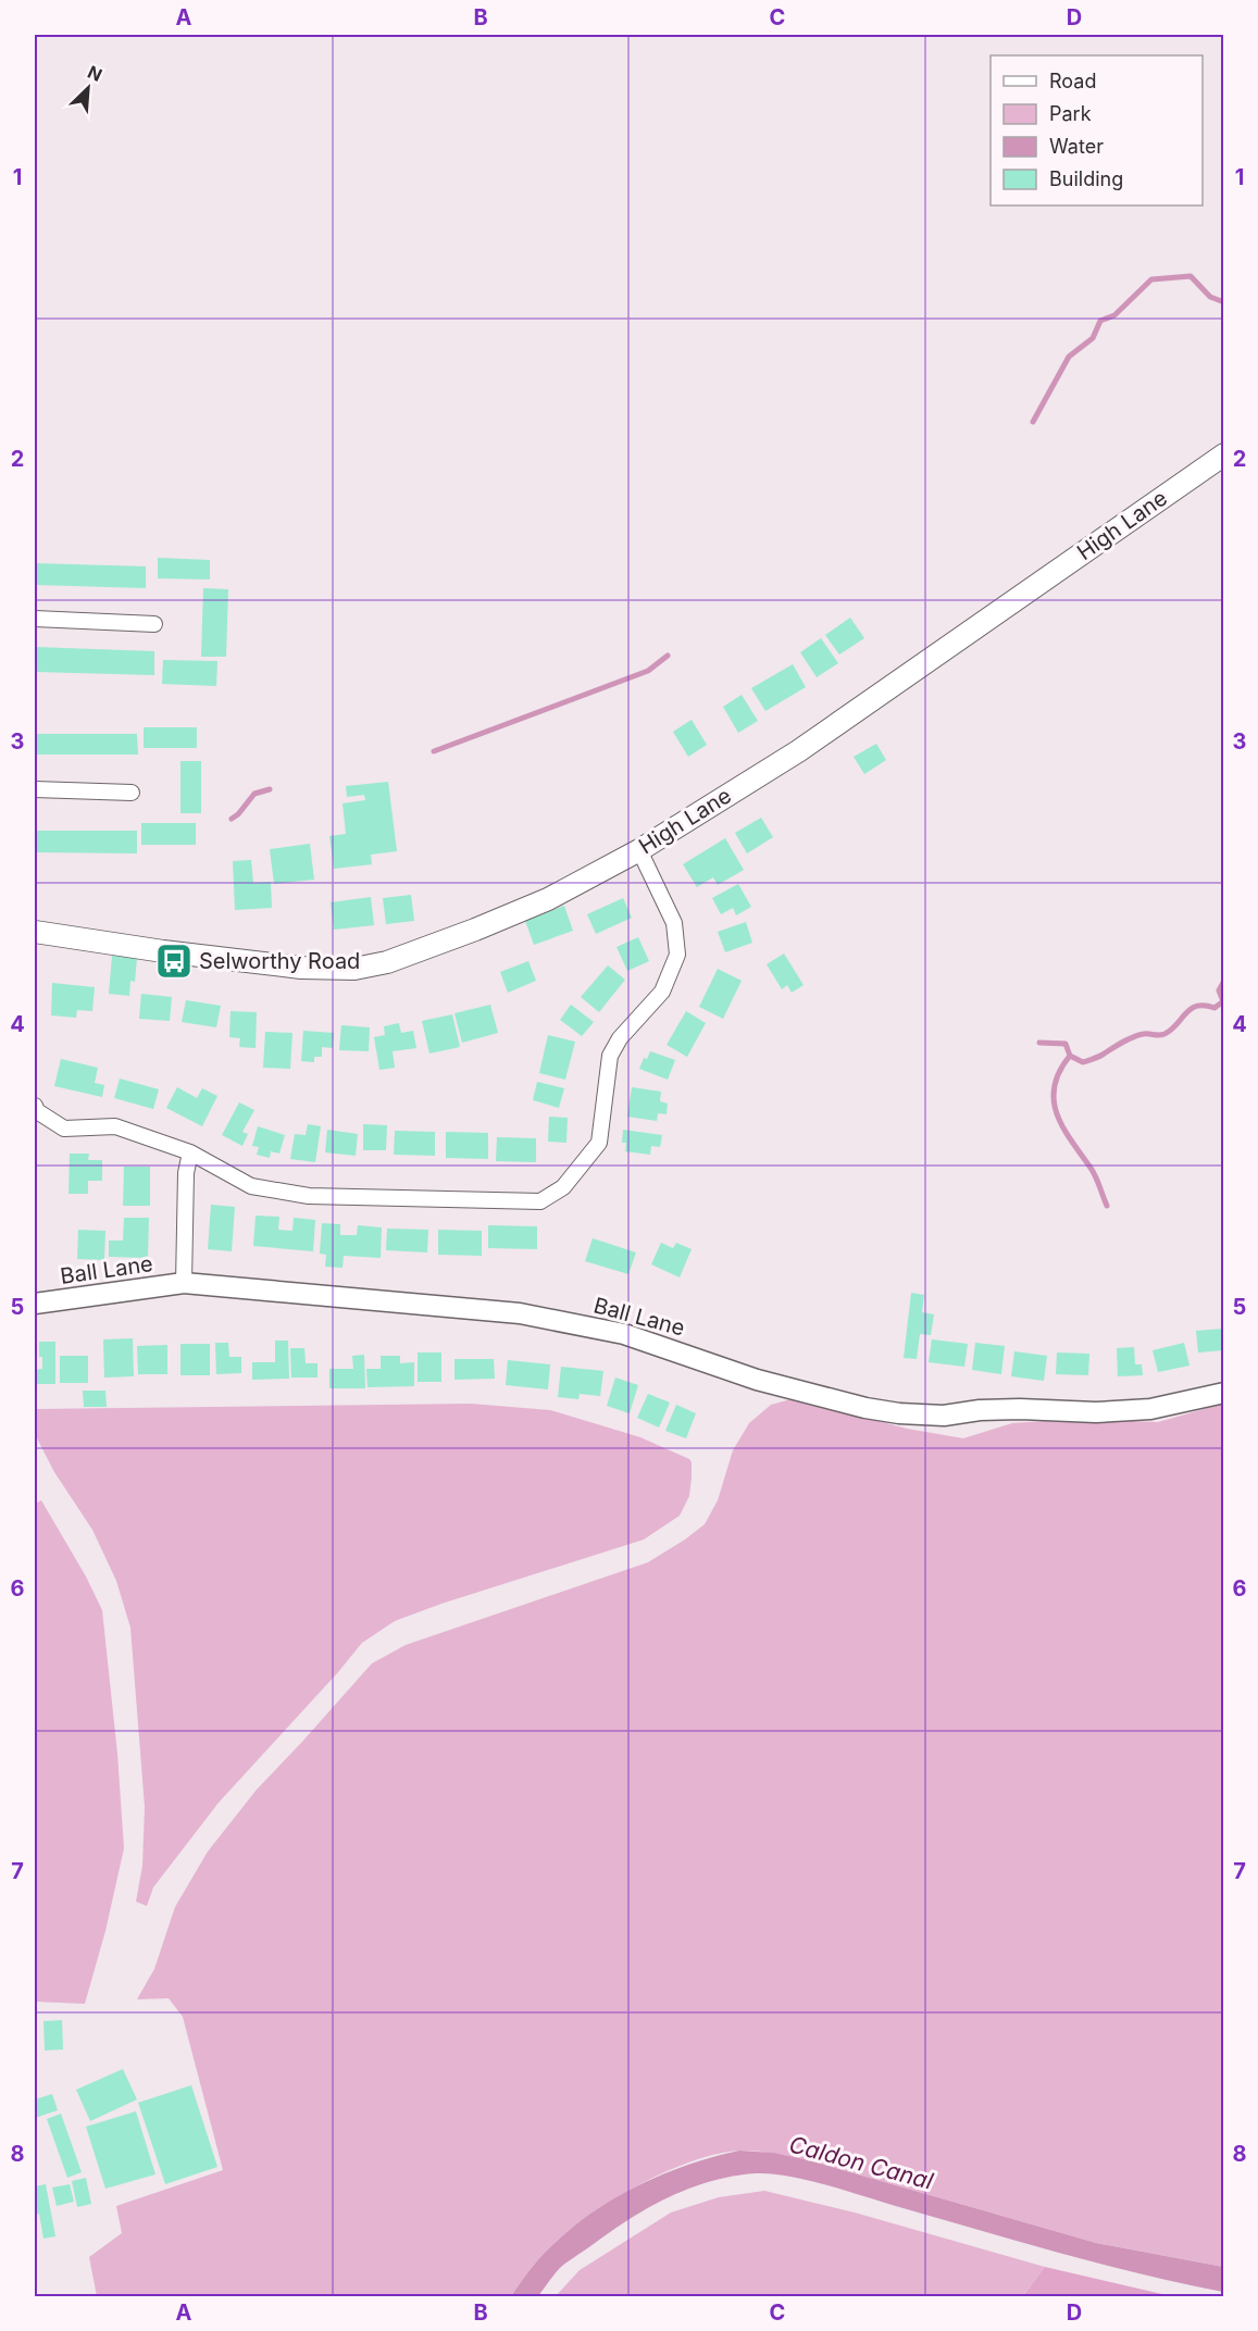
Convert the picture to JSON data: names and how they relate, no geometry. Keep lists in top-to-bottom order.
{
  "streets": {
    "main road": ["High Lane"],
    "street": ["Ball Lane"]
  },
  "water": ["Caldon Canal"],
  "places": {
    "bus stop": ["Selworthy Road"]
  },
  "legend": [
    "Road",
    "Park",
    "Water",
    "Building"
  ],
  "north": "top right",
  "grid": {
    "columns": [
      "A",
      "B",
      "C",
      "D"
    ],
    "rows": [
      "1",
      "2",
      "3",
      "4",
      "5",
      "6",
      "7",
      "8"
    ]
  }
}
